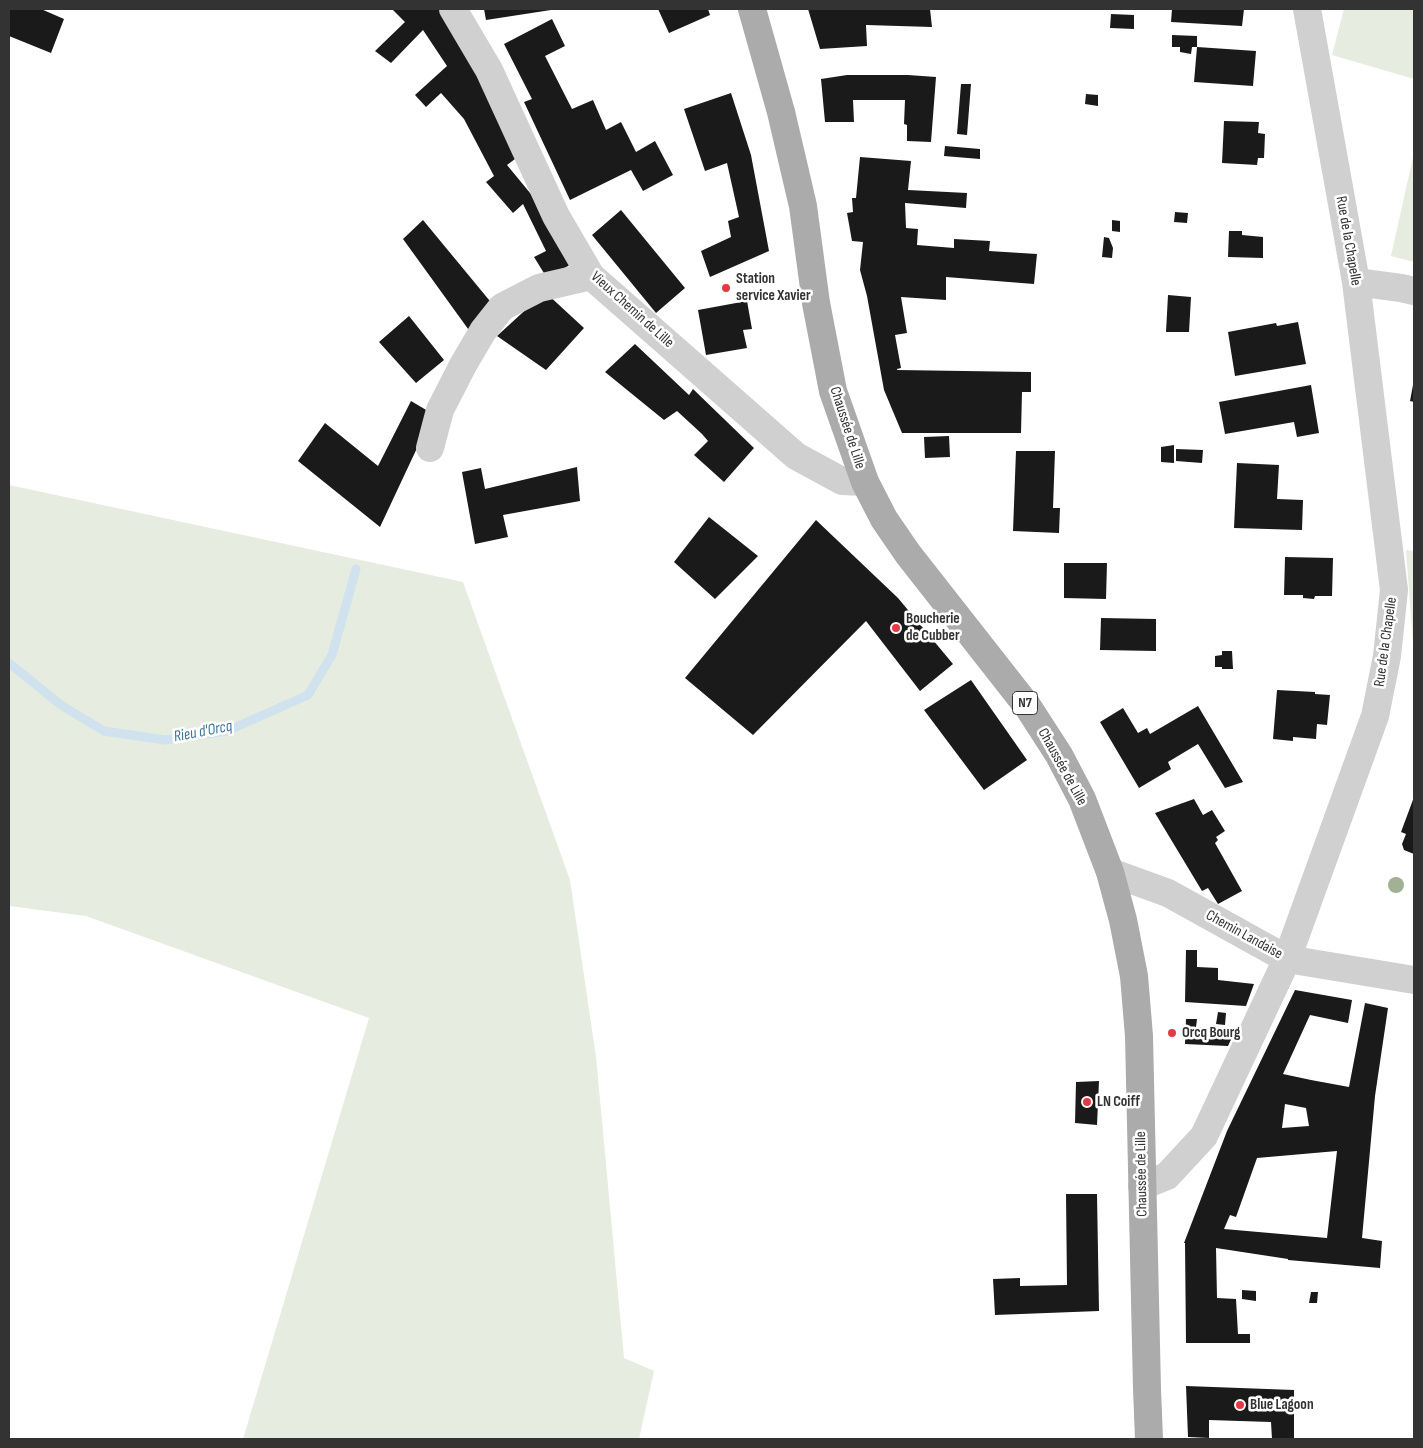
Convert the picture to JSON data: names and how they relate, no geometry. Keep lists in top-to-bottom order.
{
  "streets": {
    "main road": ["Chaussée de Lille", "N7"],
    "street": ["Rue de la Chapelle", "Vieux Chemin de Lille", "Chemin Landaise"]
  },
  "crossings": [
    ["Rue de la Chapelle", "Chaussée de Lille"],
    ["Rue de la Chapelle", "Chemin Landaise"],
    ["Vieux Chemin de Lille", "Chaussée de Lille"],
    ["Chaussée de Lille", "Chemin Landaise"]
  ],
  "water": ["Rieu d'Orcq"],
  "places": [
    "Station service Xavier",
    "Boucherie de Cubber",
    "Orcq Bourg",
    "LN Coiff",
    "Blue Lagoon"
  ]
}
